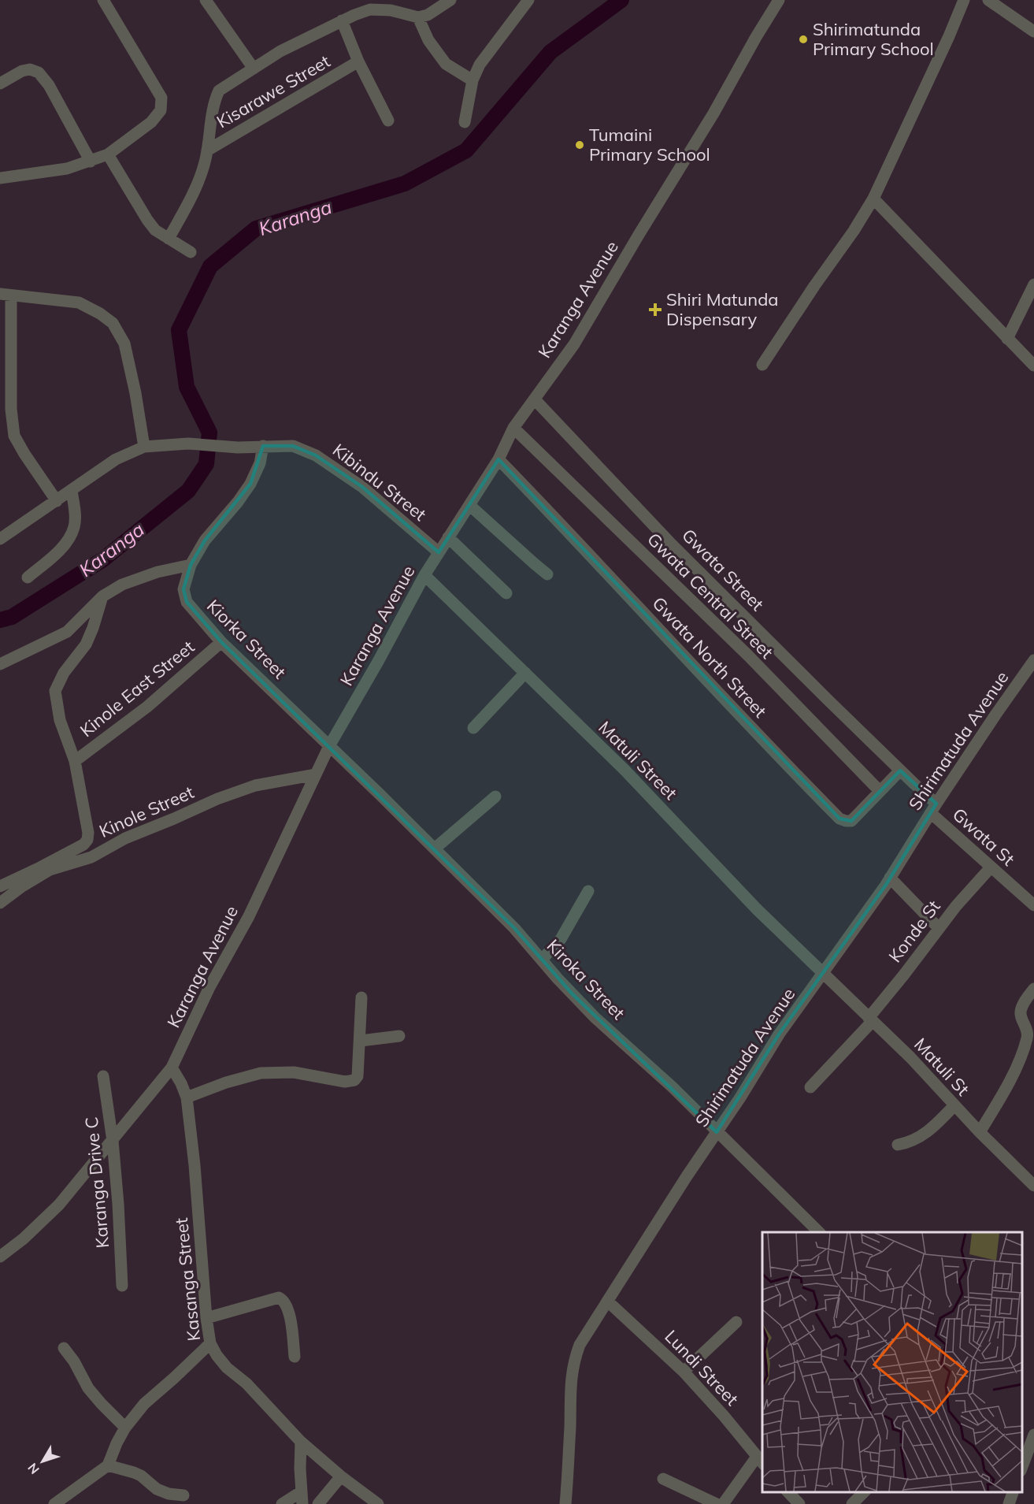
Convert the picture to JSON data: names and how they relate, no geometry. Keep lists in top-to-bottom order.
{
  "streets": {
    "street": [
      "Kisarawe Street",
      "Karanga Avenue",
      "Kibindu Street",
      "Gwata Street",
      "Gwata Central Street",
      "Kiorka Street",
      "Gwata North Street",
      "Kinole East Street",
      "Shirimatuda Avenue",
      "Matuli Street",
      "Kinole Street",
      "Gwata St",
      "Konde St",
      "Kiroka Street",
      "Matuli St",
      "Karanga Drive C",
      "Kasanga Street",
      "Lundi Street"
    ]
  },
  "crossings": [
    ["Karanga Avenue", "Kibindu Street"],
    ["Karanga Avenue", "Gwata Street"],
    ["Karanga Avenue", "Gwata Central Street"],
    ["Karanga Avenue", "Kiorka Street"],
    ["Karanga Avenue", "Gwata North Street"],
    ["Karanga Avenue", "Matuli Street"],
    ["Karanga Avenue", "Kinole Street"],
    ["Karanga Avenue", "Kiroka Street"],
    ["Karanga Avenue", "Karanga Drive C"],
    ["Karanga Avenue", "Kasanga Street"],
    ["Kibindu Street", "Kiorka Street"],
    ["Gwata Street", "Gwata North Street"],
    ["Gwata Street", "Gwata St"],
    ["Gwata Central Street", "Gwata North Street"],
    ["Kiorka Street", "Kinole East Street"],
    ["Kiorka Street", "Kiroka Street"],
    ["Gwata North Street", "Gwata St"],
    ["Shirimatuda Avenue", "Matuli Street"],
    ["Shirimatuda Avenue", "Gwata St"],
    ["Shirimatuda Avenue", "Kiroka Street"],
    ["Shirimatuda Avenue", "Matuli St"],
    ["Shirimatuda Avenue", "Lundi Street"],
    ["Matuli Street", "Matuli St"],
    ["Gwata St", "Konde St"],
    ["Konde St", "Matuli St"]
  ],
  "water": ["Karanga"],
  "places": {
    "other": ["Shirimatunda Primary School", "Tumaini Primary School"],
    "health": ["Shiri Matunda Dispensary"]
  },
  "north": "bottom left"
}
